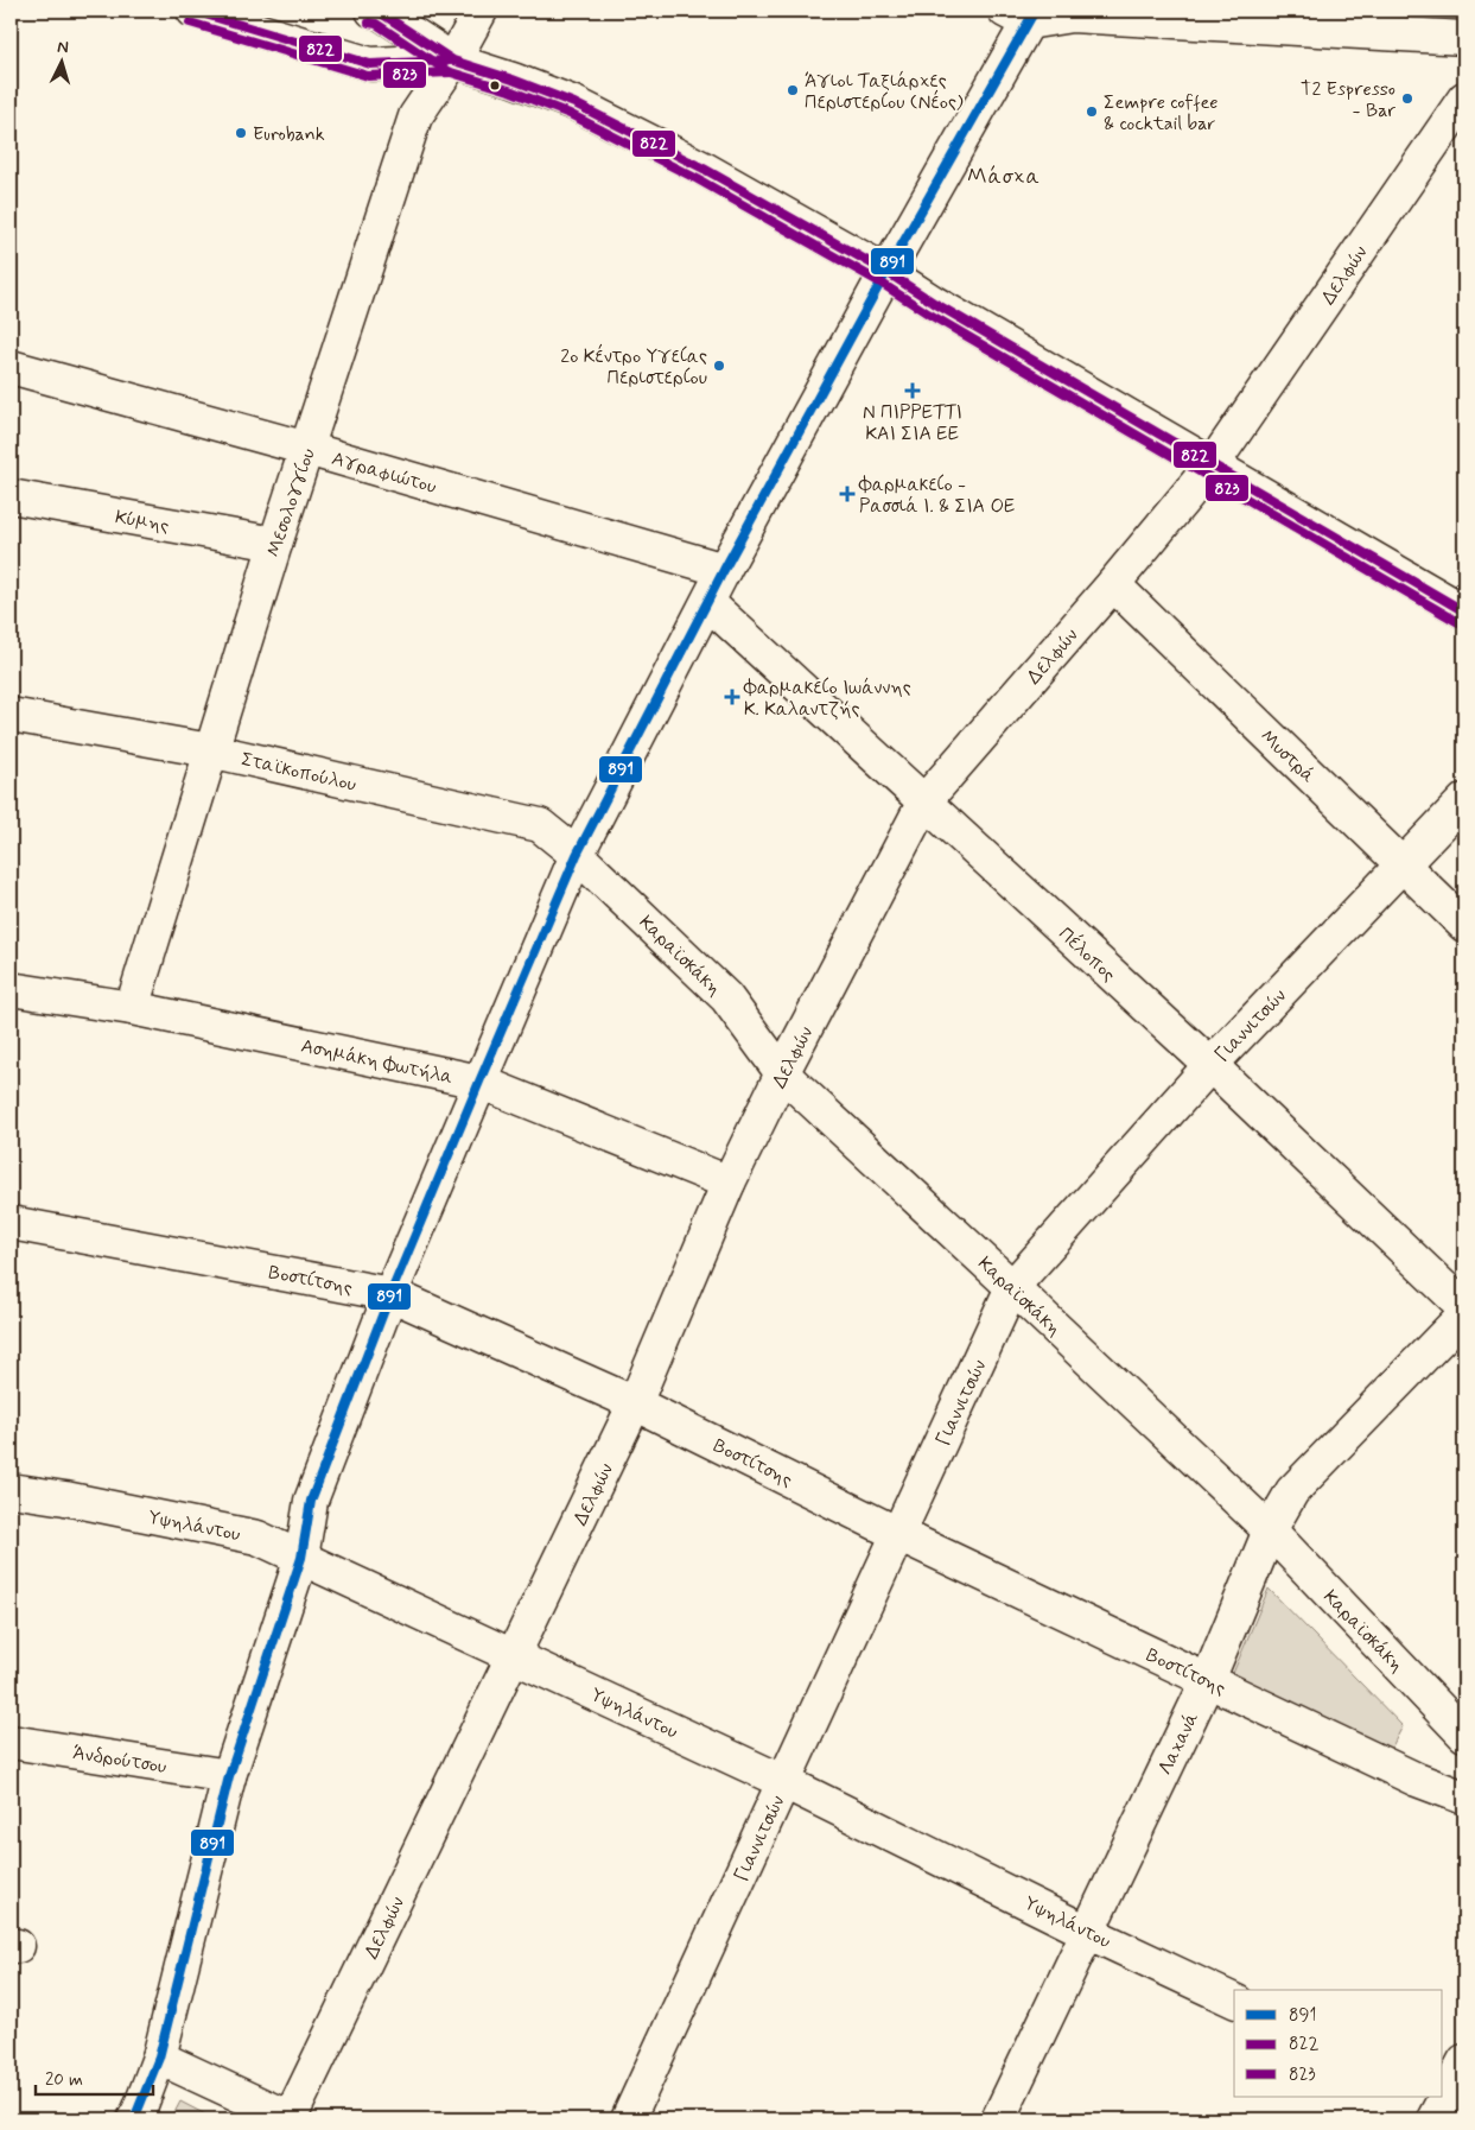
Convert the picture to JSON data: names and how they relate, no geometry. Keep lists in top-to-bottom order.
{
  "streets": {
    "street": [
      "Δελφών",
      "Αγραφιώτου",
      "Μεσολογγίου",
      "Κύμης",
      "Μυστρά",
      "Σταϊκοπούλου",
      "Πέλοπος",
      "Καραϊσκάκη",
      "Γιαννιτσών",
      "Ασημάκη Φωτήλα",
      "Βοστίτσης",
      "Υψηλάντου",
      "Λαχανά",
      "Άνδρούτσου"
    ]
  },
  "crossings": [
    ["Δελφών", "Μυστρά"],
    ["Δελφών", "Πέλοπος"],
    ["Δελφών", "Καραϊσκάκη"],
    ["Δελφών", "Ασημάκη Φωτήλα"],
    ["Δελφών", "Βοστίτσης"],
    ["Δελφών", "Υψηλάντου"],
    ["Αγραφιώτου", "Μεσολογγίου"],
    ["Μεσολογγίου", "Κύμης"],
    ["Μεσολογγίου", "Σταϊκοπούλου"],
    ["Μεσολογγίου", "Ασημάκη Φωτήλα"],
    ["Μυστρά", "Γιαννιτσών"],
    ["Σταϊκοπούλου", "Καραϊσκάκη"],
    ["Πέλοπος", "Γιαννιτσών"],
    ["Καραϊσκάκη", "Γιαννιτσών"],
    ["Καραϊσκάκη", "Λαχανά"],
    ["Γιαννιτσών", "Βοστίτσης"],
    ["Γιαννιτσών", "Υψηλάντου"],
    ["Βοστίτσης", "Λαχανά"],
    ["Υψηλάντου", "Λαχανά"]
  ],
  "districts": ["Μάσχα"],
  "places": {
    "other": [
      "Άγιοι Ταξιάρχες Περιστερίου (Νέος)",
      "T2 Espresso - Bar",
      "Σempre coffee & cocktail bar",
      "Eurobank",
      "2ο Κέντρο Υγείας Περιστερίου"
    ],
    "health": ["Ν ΠΙΡΡΕΤΤΙ ΚΑΙ ΣΙΑ ΕΕ", "Φαρμακείο - Ρασσιά Ι. & ΣΙΑ ΟΕ", "Φαρμακείο Ιωάννης Κ. Καλαντζής"]
  },
  "lines": ["transit line 891", "transit line 822", "transit line 823"],
  "legend": ["891", "822", "823"],
  "scale_bar": "20 m",
  "north": "top"
}
